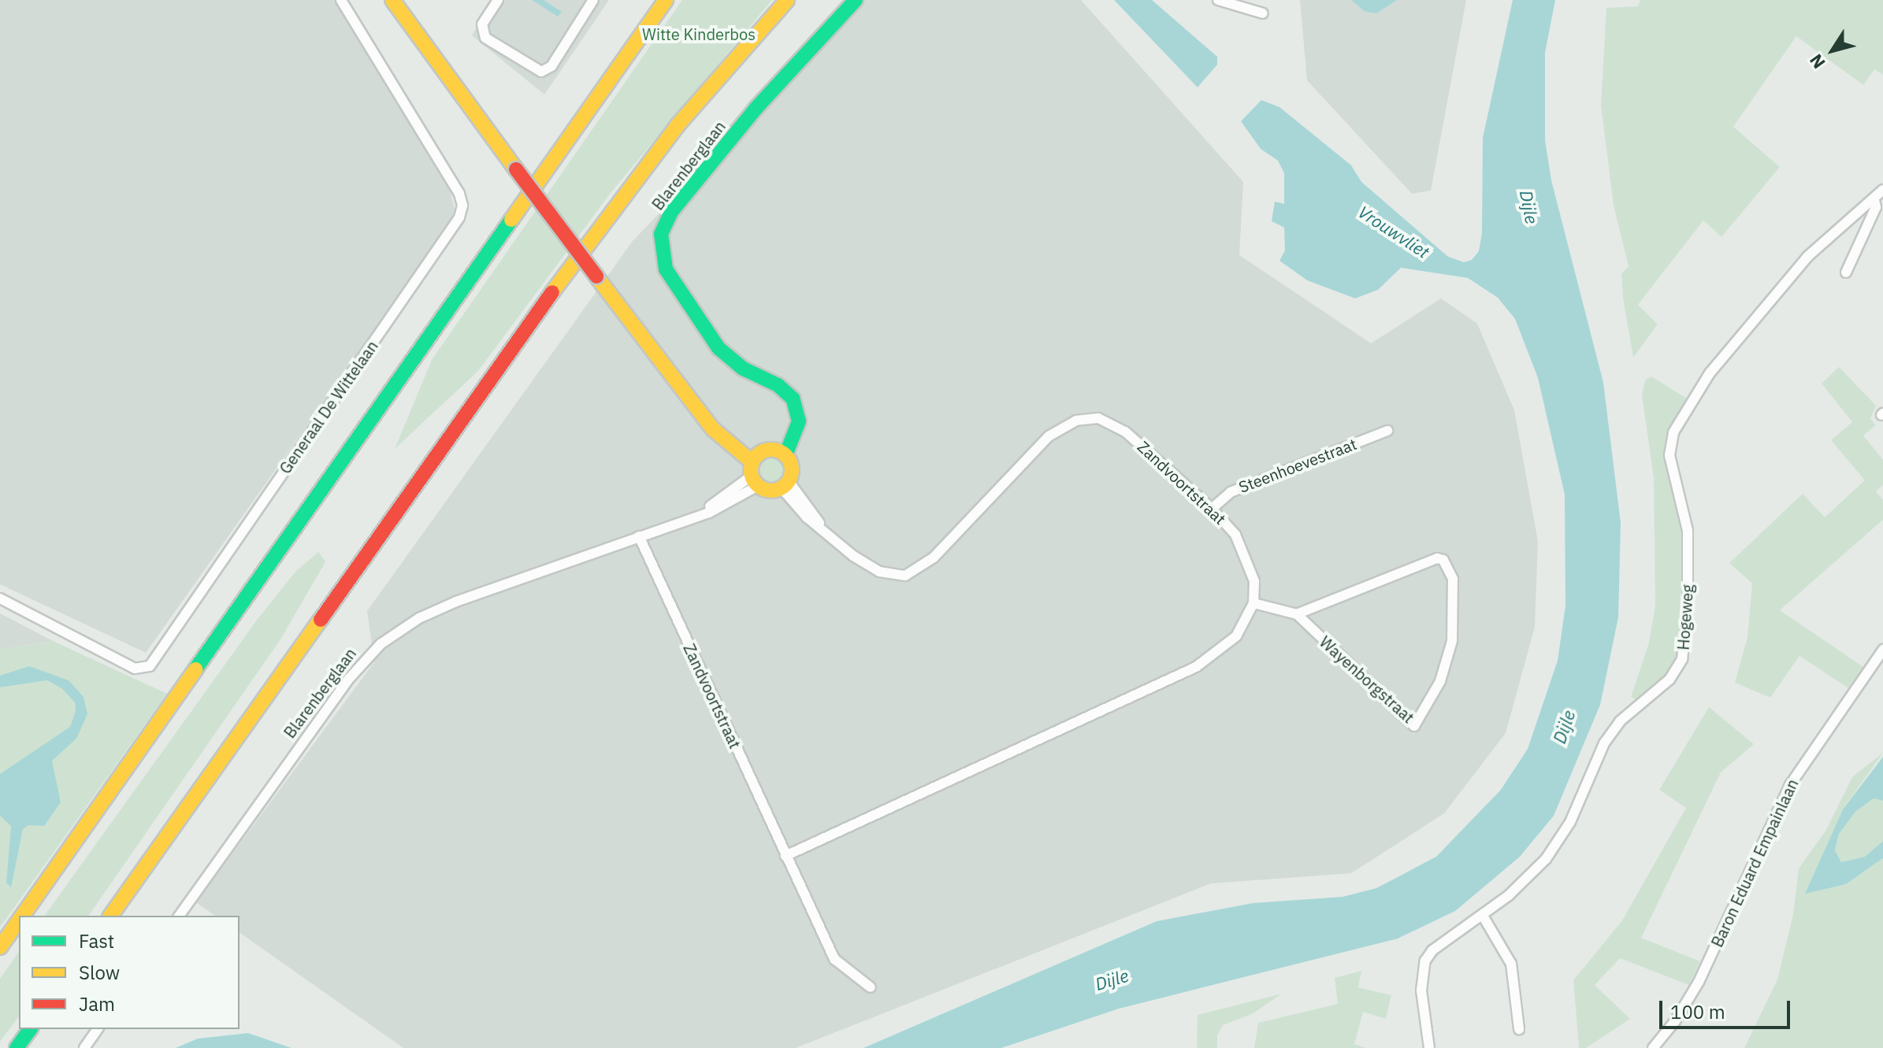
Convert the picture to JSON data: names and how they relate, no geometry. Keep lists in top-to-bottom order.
{
  "streets": {
    "main road": ["Blarenberglaan"],
    "street": [
      "Generaal De Wittelaan",
      "Steenhoevestraat",
      "Zandvoortstraat",
      "Hogeweg",
      "Wayenborgstraat",
      "Baron Eduard Empainlaan"
    ]
  },
  "crossings": [
    ["Blarenberglaan", "Zandvoortstraat"],
    ["Steenhoevestraat", "Zandvoortstraat"],
    ["Zandvoortstraat", "Wayenborgstraat"]
  ],
  "water": ["Dijle", "Vrouwvliet"],
  "parks": ["Witte Kinderbos"],
  "legend": ["Fast", "Slow", "Jam"],
  "scale_bar": "100 m",
  "north": "bottom left"
}
